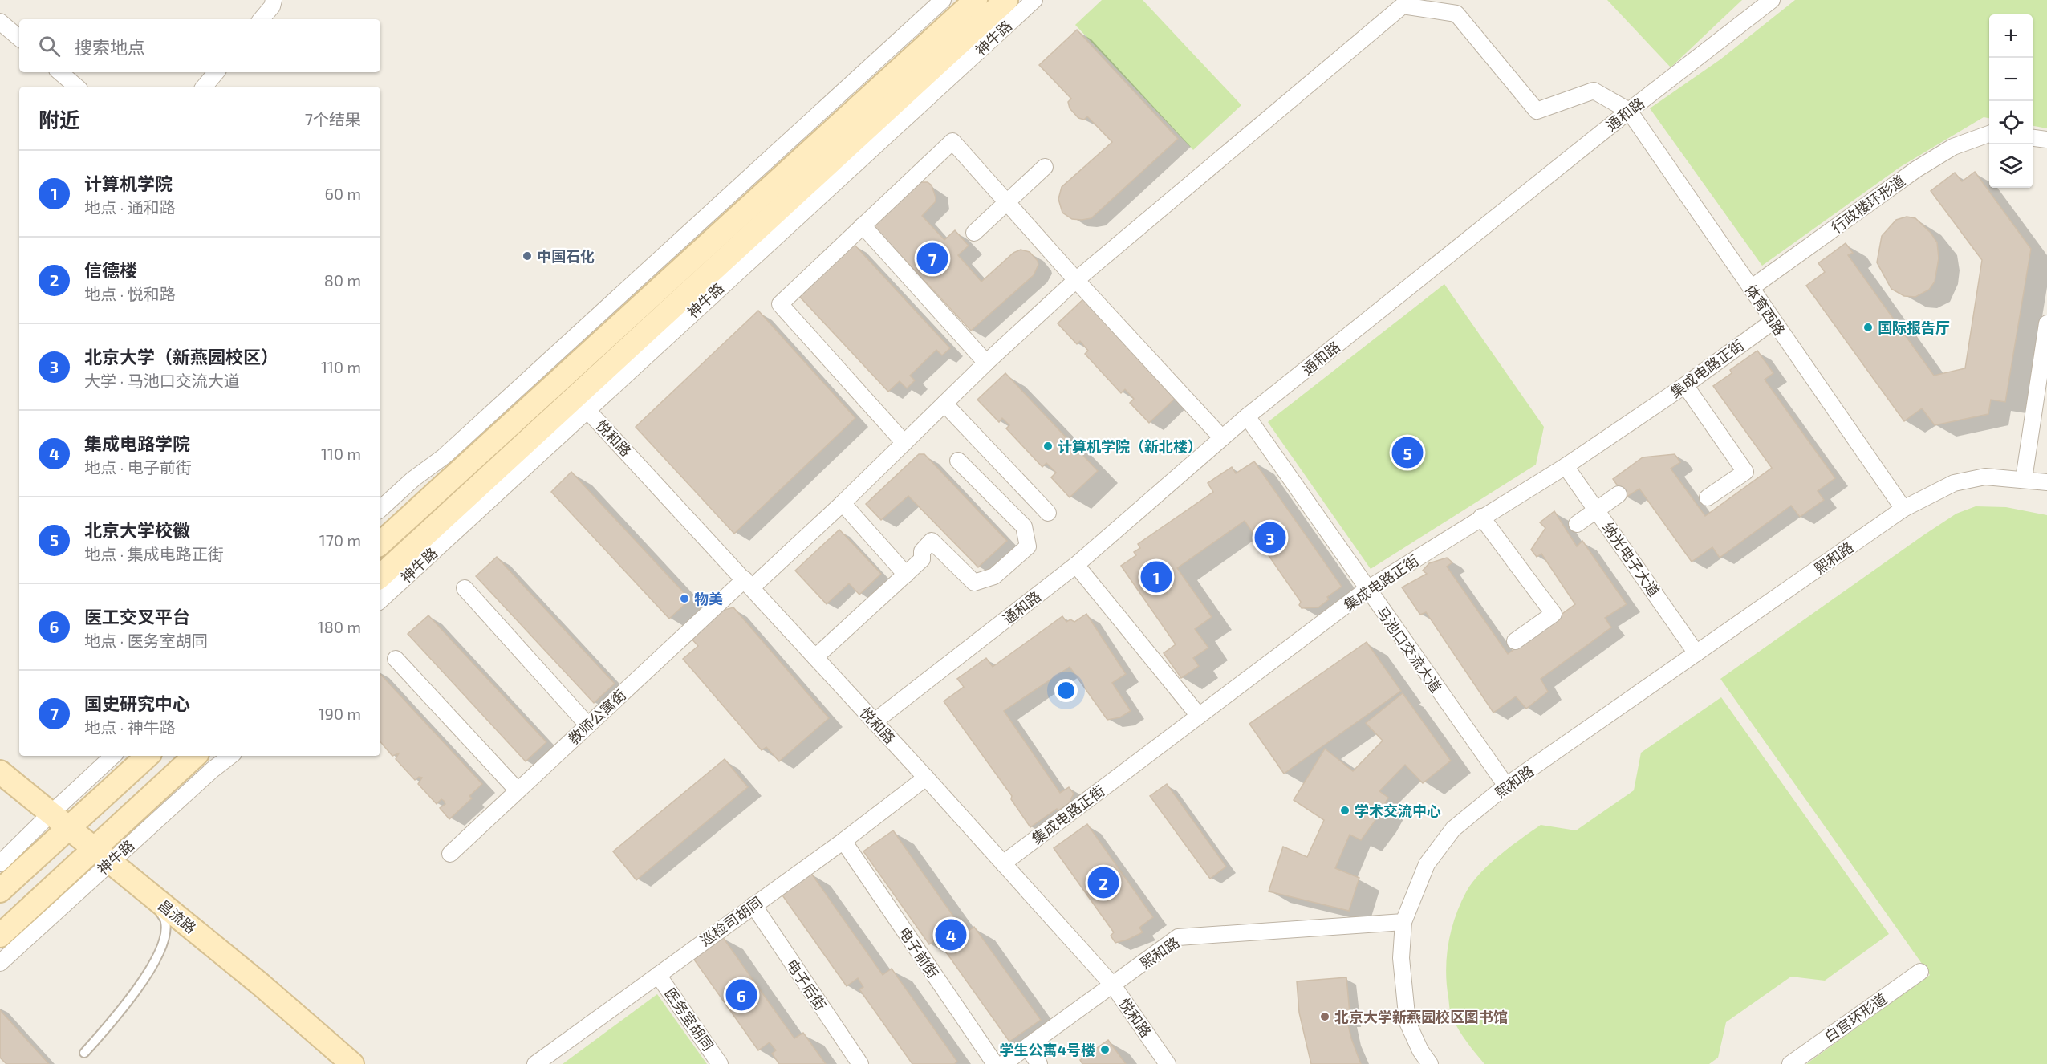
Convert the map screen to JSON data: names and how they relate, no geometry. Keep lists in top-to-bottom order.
{
  "streets": {
    "main road": ["神牛路", "昌流路"],
    "street": [
      "通和路",
      "行政楼环形道",
      "体育西路",
      "集成电路正街",
      "悦和路",
      "熙和路",
      "纳光电子大道",
      "马池口交流大道",
      "教师公寓街",
      "巡检司胡同",
      "电子前街",
      "电子后街",
      "白宫环形道",
      "医务室胡同"
    ]
  },
  "crossings": [
    ["神牛路", "悦和路"],
    ["神牛路", "昌流路"],
    ["通和路", "体育西路"],
    ["通和路", "悦和路"],
    ["通和路", "马池口交流大道"],
    ["通和路", "教师公寓街"],
    ["行政楼环形道", "体育西路"],
    ["体育西路", "集成电路正街"],
    ["体育西路", "熙和路"],
    ["体育西路", "教师公寓街"],
    ["集成电路正街", "悦和路"],
    ["集成电路正街", "纳光电子大道"],
    ["集成电路正街", "马池口交流大道"],
    ["悦和路", "熙和路"],
    ["悦和路", "教师公寓街"],
    ["悦和路", "巡检司胡同"],
    ["熙和路", "纳光电子大道"],
    ["熙和路", "马池口交流大道"],
    ["巡检司胡同", "电子前街"],
    ["巡检司胡同", "电子后街"],
    ["巡检司胡同", "医务室胡同"]
  ],
  "places": [
    "中国石化",
    "国际报告厅",
    "计算机学院（新北楼）",
    "物美",
    "学术交流中心",
    "北京大学新燕园校区图书馆",
    "学生公寓4号楼"
  ],
  "page": {
    "map_buttons": ["+", "−"],
    "search": "搜索地点",
    "heading": ["附近", "7个结果"],
    "list": [
      {
        "mark": "1",
        "name": "计算机学院",
        "note": "地点 · 通和路",
        "value": "60 m"
      },
      {
        "mark": "2",
        "name": "信德楼",
        "note": "地点 · 悦和路",
        "value": "80 m"
      },
      {
        "mark": "3",
        "name": "北京大学（新燕园校区）",
        "note": "大学 · 马池口交流大道",
        "value": "110 m"
      },
      {
        "mark": "4",
        "name": "集成电路学院",
        "note": "地点 · 电子前街",
        "value": "110 m"
      },
      {
        "mark": "5",
        "name": "北京大学校徽",
        "note": "地点 · 集成电路正街",
        "value": "170 m"
      },
      {
        "mark": "6",
        "name": "医工交叉平台",
        "note": "地点 · 医务室胡同",
        "value": "180 m"
      },
      {
        "mark": "7",
        "name": "国史研究中心",
        "note": "地点 · 神牛路",
        "value": "190 m"
      }
    ],
    "pins": [
      "7",
      "5",
      "3",
      "1",
      "2",
      "4",
      "6"
    ]
  }
}
